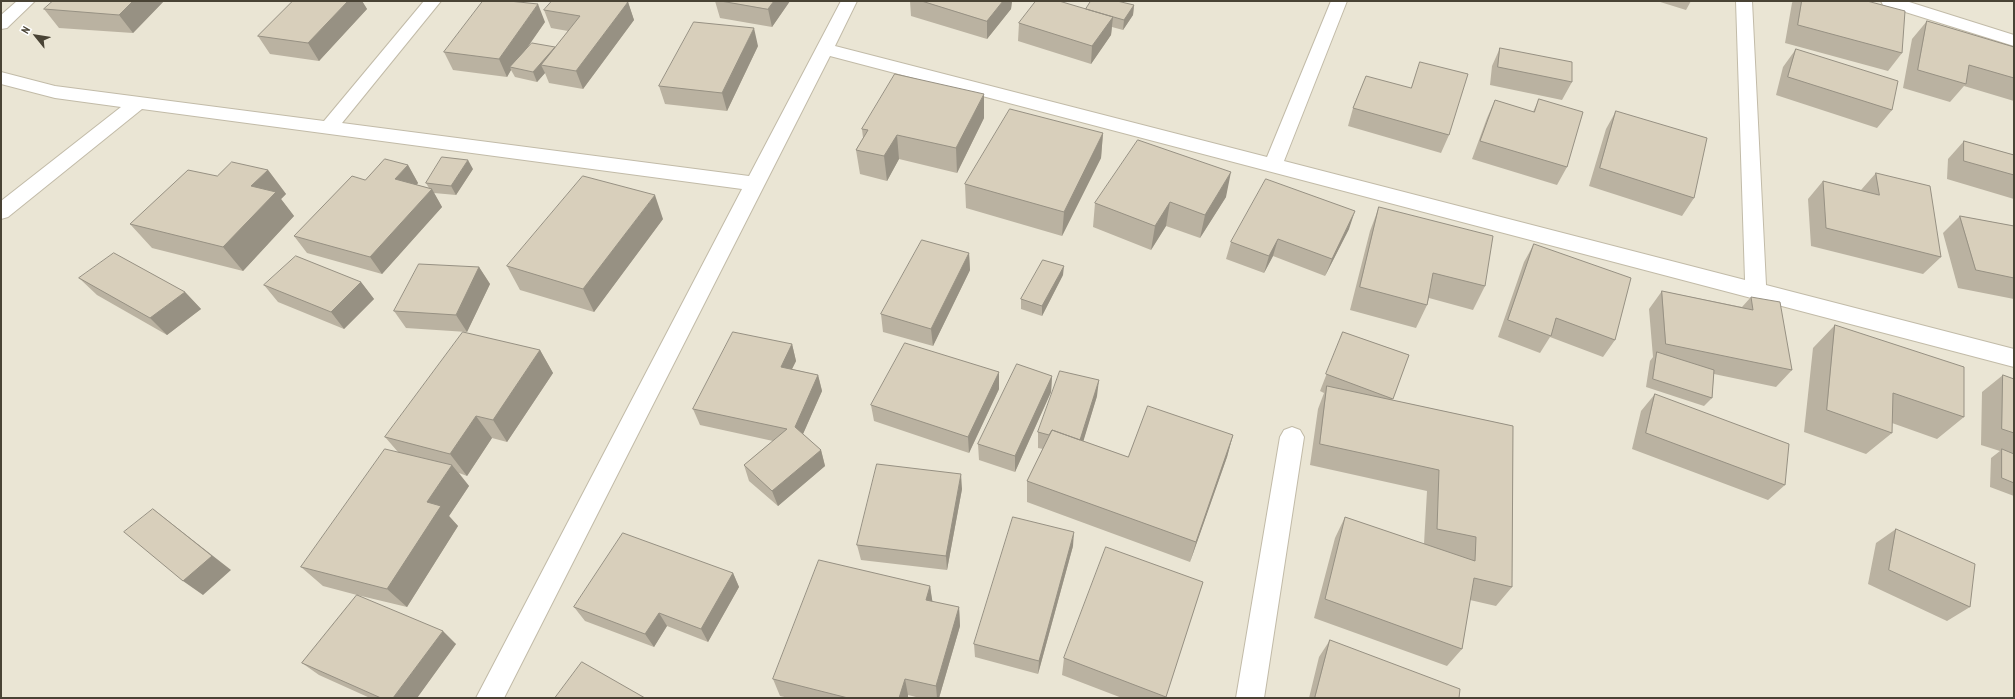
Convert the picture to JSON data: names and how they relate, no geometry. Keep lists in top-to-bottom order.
{
  "north": "top left"
}
